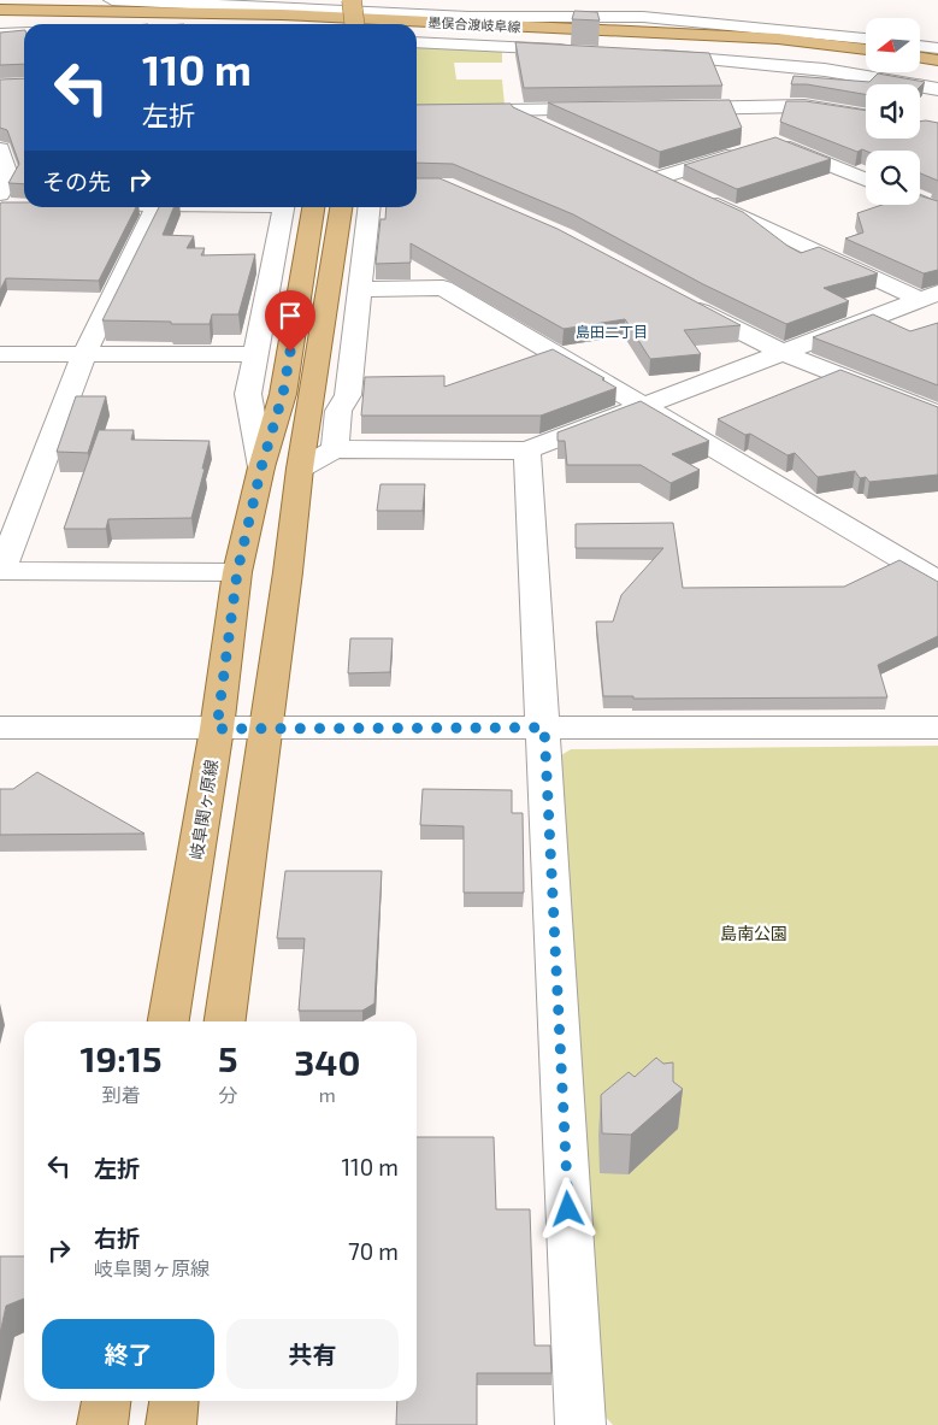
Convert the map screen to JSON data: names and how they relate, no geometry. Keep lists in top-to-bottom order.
{
  "streets": {
    "main road": ["墨俣合渡岐阜線", "岐阜関ヶ原線"]
  },
  "districts": ["島田二丁目"],
  "parks": ["島南公園"],
  "north": "left",
  "page": {
    "turn": ["110 m", "左折"],
    "then": "その先",
    "eta": [
      "19:15",
      "到着",
      "5",
      "分",
      "340",
      "m"
    ],
    "list": [
      {
        "name": "左折",
        "value": "110 m"
      },
      {
        "name": "右折",
        "note": "岐阜関ヶ原線",
        "value": "70 m"
      }
    ],
    "buttons": ["終了", "共有"]
  }
}
